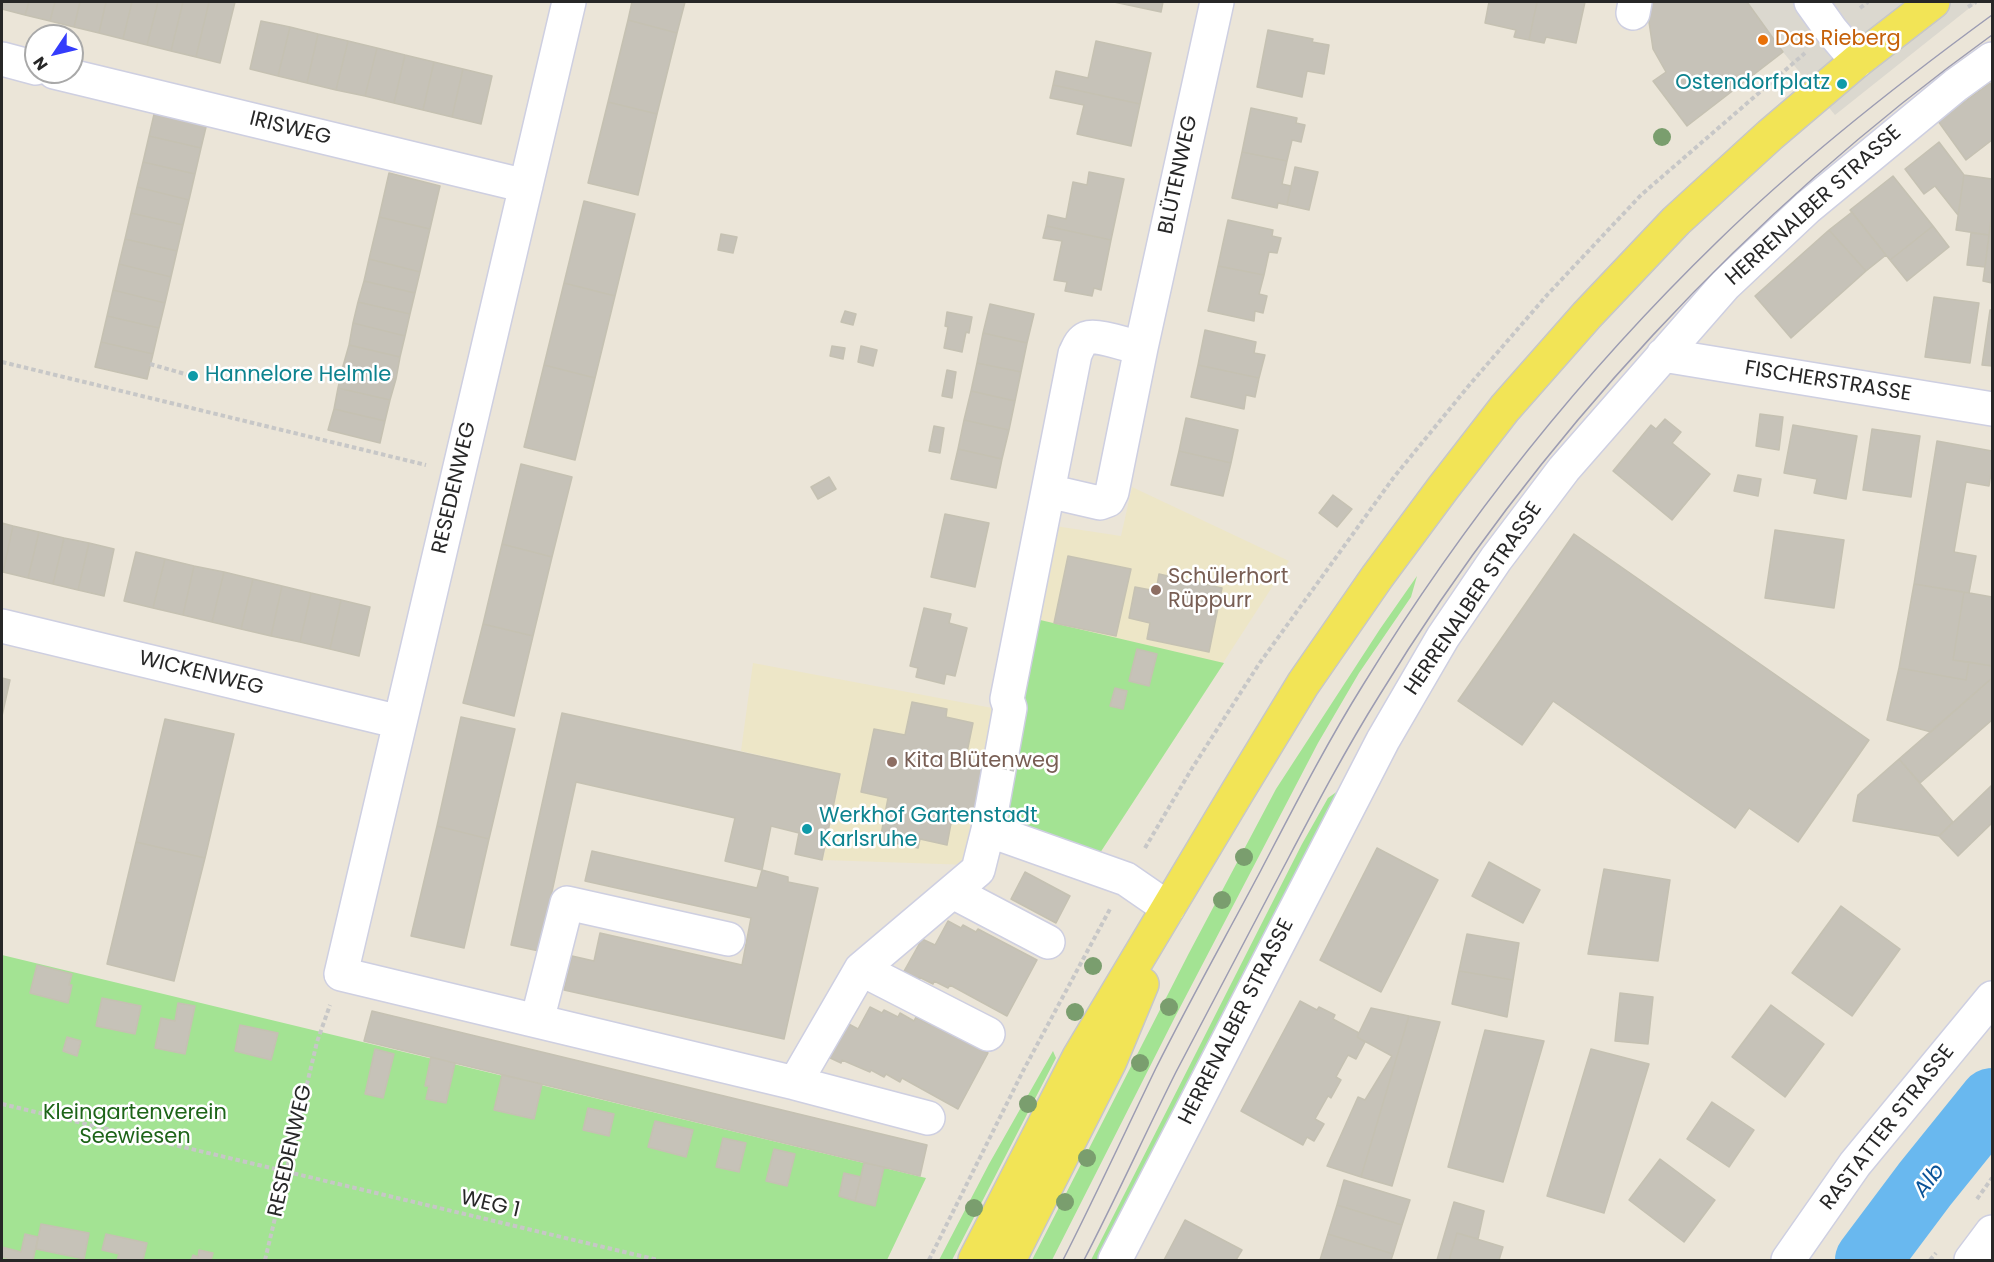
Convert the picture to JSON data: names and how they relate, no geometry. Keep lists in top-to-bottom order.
{
  "streets": {
    "street": [
      "IRISWEG",
      "BLÜTENWEG",
      "HERRENALBER STRASSE",
      "FISCHERSTRASSE",
      "RESEDENWEG",
      "WICKENWEG",
      "RASTATTER STRASSE"
    ],
    "path": ["WEG 1"]
  },
  "crossings": [
    ["IRISWEG", "RESEDENWEG"],
    ["HERRENALBER STRASSE", "FISCHERSTRASSE"],
    ["RESEDENWEG", "WICKENWEG"],
    ["RESEDENWEG", "WEG 1"]
  ],
  "water": ["Alb"],
  "parks": ["Kleingartenverein Seewiesen"],
  "places": [
    "Das Rieberg",
    "Ostendorfplatz",
    "Hannelore Helmle",
    "Schülerhort Rüppurr",
    "Kita Blütenweg",
    "Werkhof Gartenstadt Karlsruhe"
  ],
  "north": "bottom left"
}
